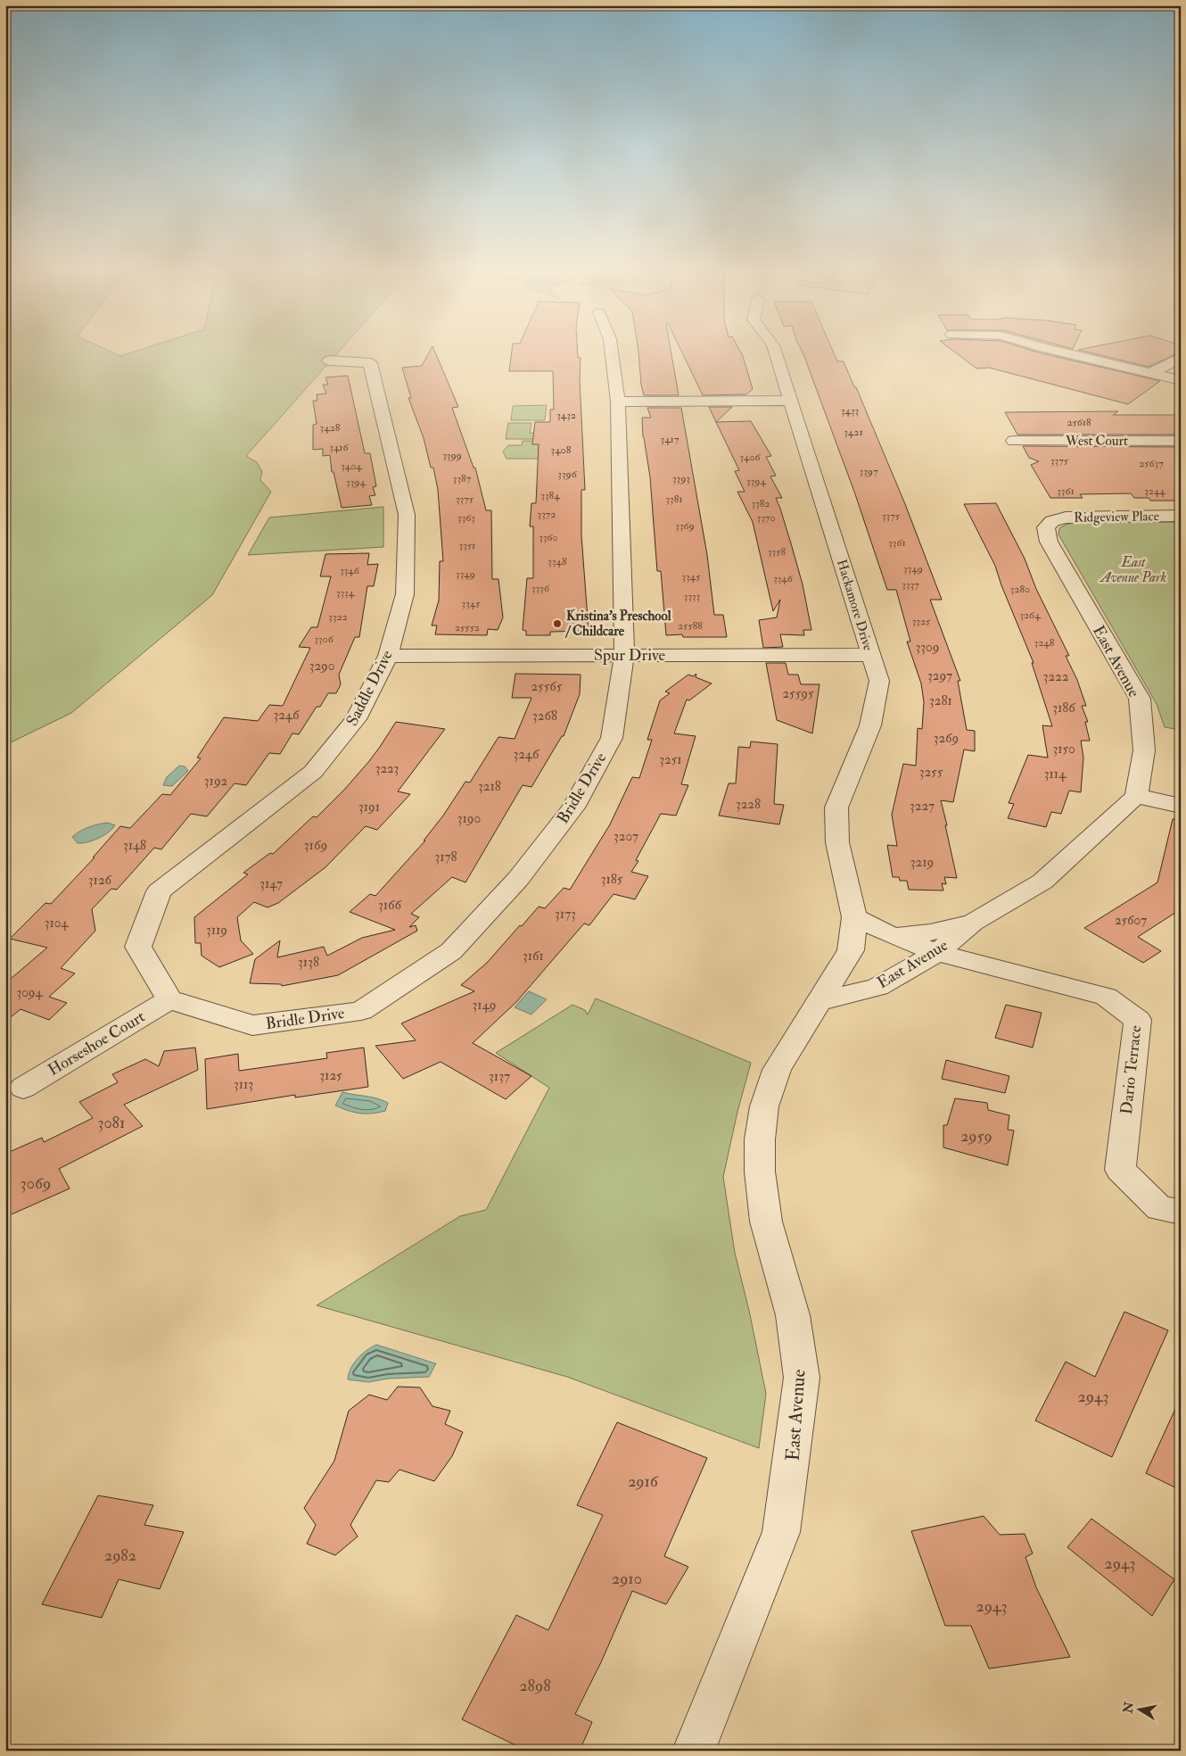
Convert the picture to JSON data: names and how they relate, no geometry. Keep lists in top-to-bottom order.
{
  "streets": {
    "street": [
      "West Court",
      "Ridgeview Place",
      "Hackamore Drive",
      "Spur Drive",
      "East Avenue",
      "Saddle Drive",
      "Bridle Drive",
      "Horseshoe Court",
      "Dario Terrace"
    ]
  },
  "crossings": [
    ["Ridgeview Place", "East Avenue"],
    ["Hackamore Drive", "Spur Drive"],
    ["Hackamore Drive", "East Avenue"],
    ["Spur Drive", "Saddle Drive"],
    ["Spur Drive", "Bridle Drive"],
    ["East Avenue", "Dario Terrace"],
    ["Saddle Drive", "Bridle Drive"],
    ["Saddle Drive", "Horseshoe Court"],
    ["Bridle Drive", "Horseshoe Court"]
  ],
  "parks": ["East Avenue Park"],
  "places": ["Kristina's Preschool / Childcare"],
  "house_numbers": [
    "3433",
    "3432",
    "25618",
    "3428",
    "3421",
    "3417",
    "3416",
    "3408",
    "3399",
    "3406",
    "3375",
    "25637",
    "3404",
    "3397",
    "3396",
    "3387",
    "3393",
    "3394",
    "3394",
    "3361",
    "3244",
    "3384",
    "3375",
    "3381",
    "3382",
    "3372",
    "3375",
    "3363",
    "3370",
    "3369",
    "3360",
    "3361",
    "3351",
    "3358",
    "3348",
    "3349",
    "3346",
    "3349",
    "3345",
    "3346",
    "3337",
    "3336",
    "3280",
    "3334",
    "3333",
    "3345",
    "3264",
    "3322",
    "3325",
    "25588",
    "25552",
    "3306",
    "3248",
    "3309",
    "3290",
    "3297",
    "3222",
    "25565",
    "25595",
    "3281",
    "3186",
    "3246",
    "3268",
    "3269",
    "3150",
    "3246",
    "3251",
    "3223",
    "3255",
    "3114",
    "3192",
    "3218",
    "3228",
    "3227",
    "3191",
    "3190",
    "3207",
    "3148",
    "3169",
    "3178",
    "3219",
    "3185",
    "3126",
    "3147",
    "3166",
    "3173",
    "25607",
    "3104",
    "3119",
    "3161",
    "3138",
    "3094",
    "3149",
    "3125",
    "3137",
    "3113",
    "3081",
    "2959",
    "3069",
    "2943",
    "2916",
    "2982",
    "2943",
    "2910",
    "2943",
    "2898"
  ],
  "north": "left"
}
